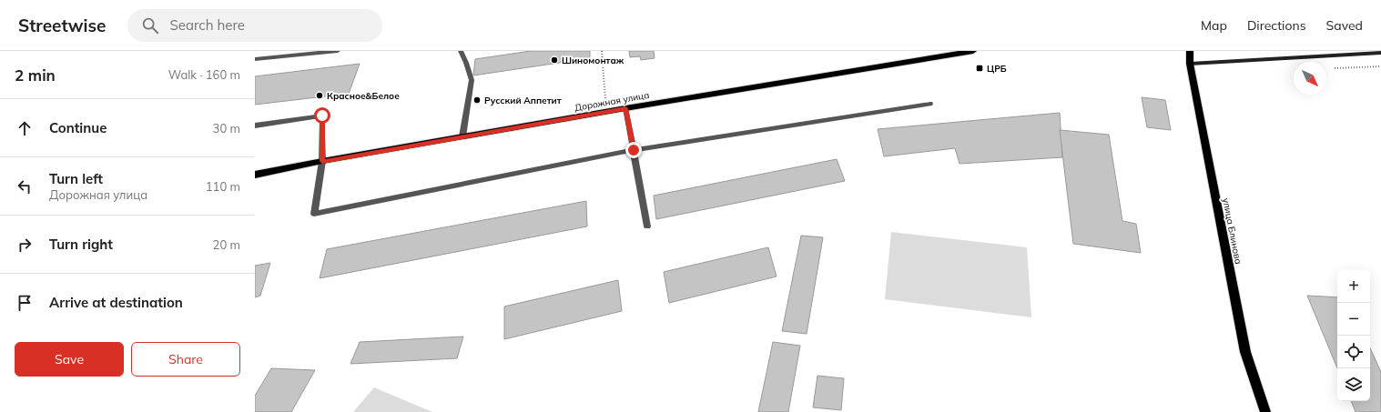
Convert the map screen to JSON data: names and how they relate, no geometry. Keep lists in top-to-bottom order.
{
  "streets": {
    "main road": ["Дорожная улица", "улица Блинова"]
  },
  "places": {
    "other": ["Шиномонтаж", "Красное&Белое", "Русский Аппетит"],
    "transit": ["ЦРБ"]
  },
  "north": "bottom right",
  "page": {
    "header": "Streetwise",
    "search": "Search here",
    "nav": ["Map", "Directions", "Saved"],
    "heading": ["2 min", "Walk · 160 m"],
    "list": [
      ["Continue", "30 m"],
      ["Turn left", "Дорожная улица", "110 m"],
      ["Turn right", "20 m"],
      "Arrive at destination"
    ],
    "map_buttons": ["+", "−"],
    "buttons": ["Save", "Share"]
  }
}
